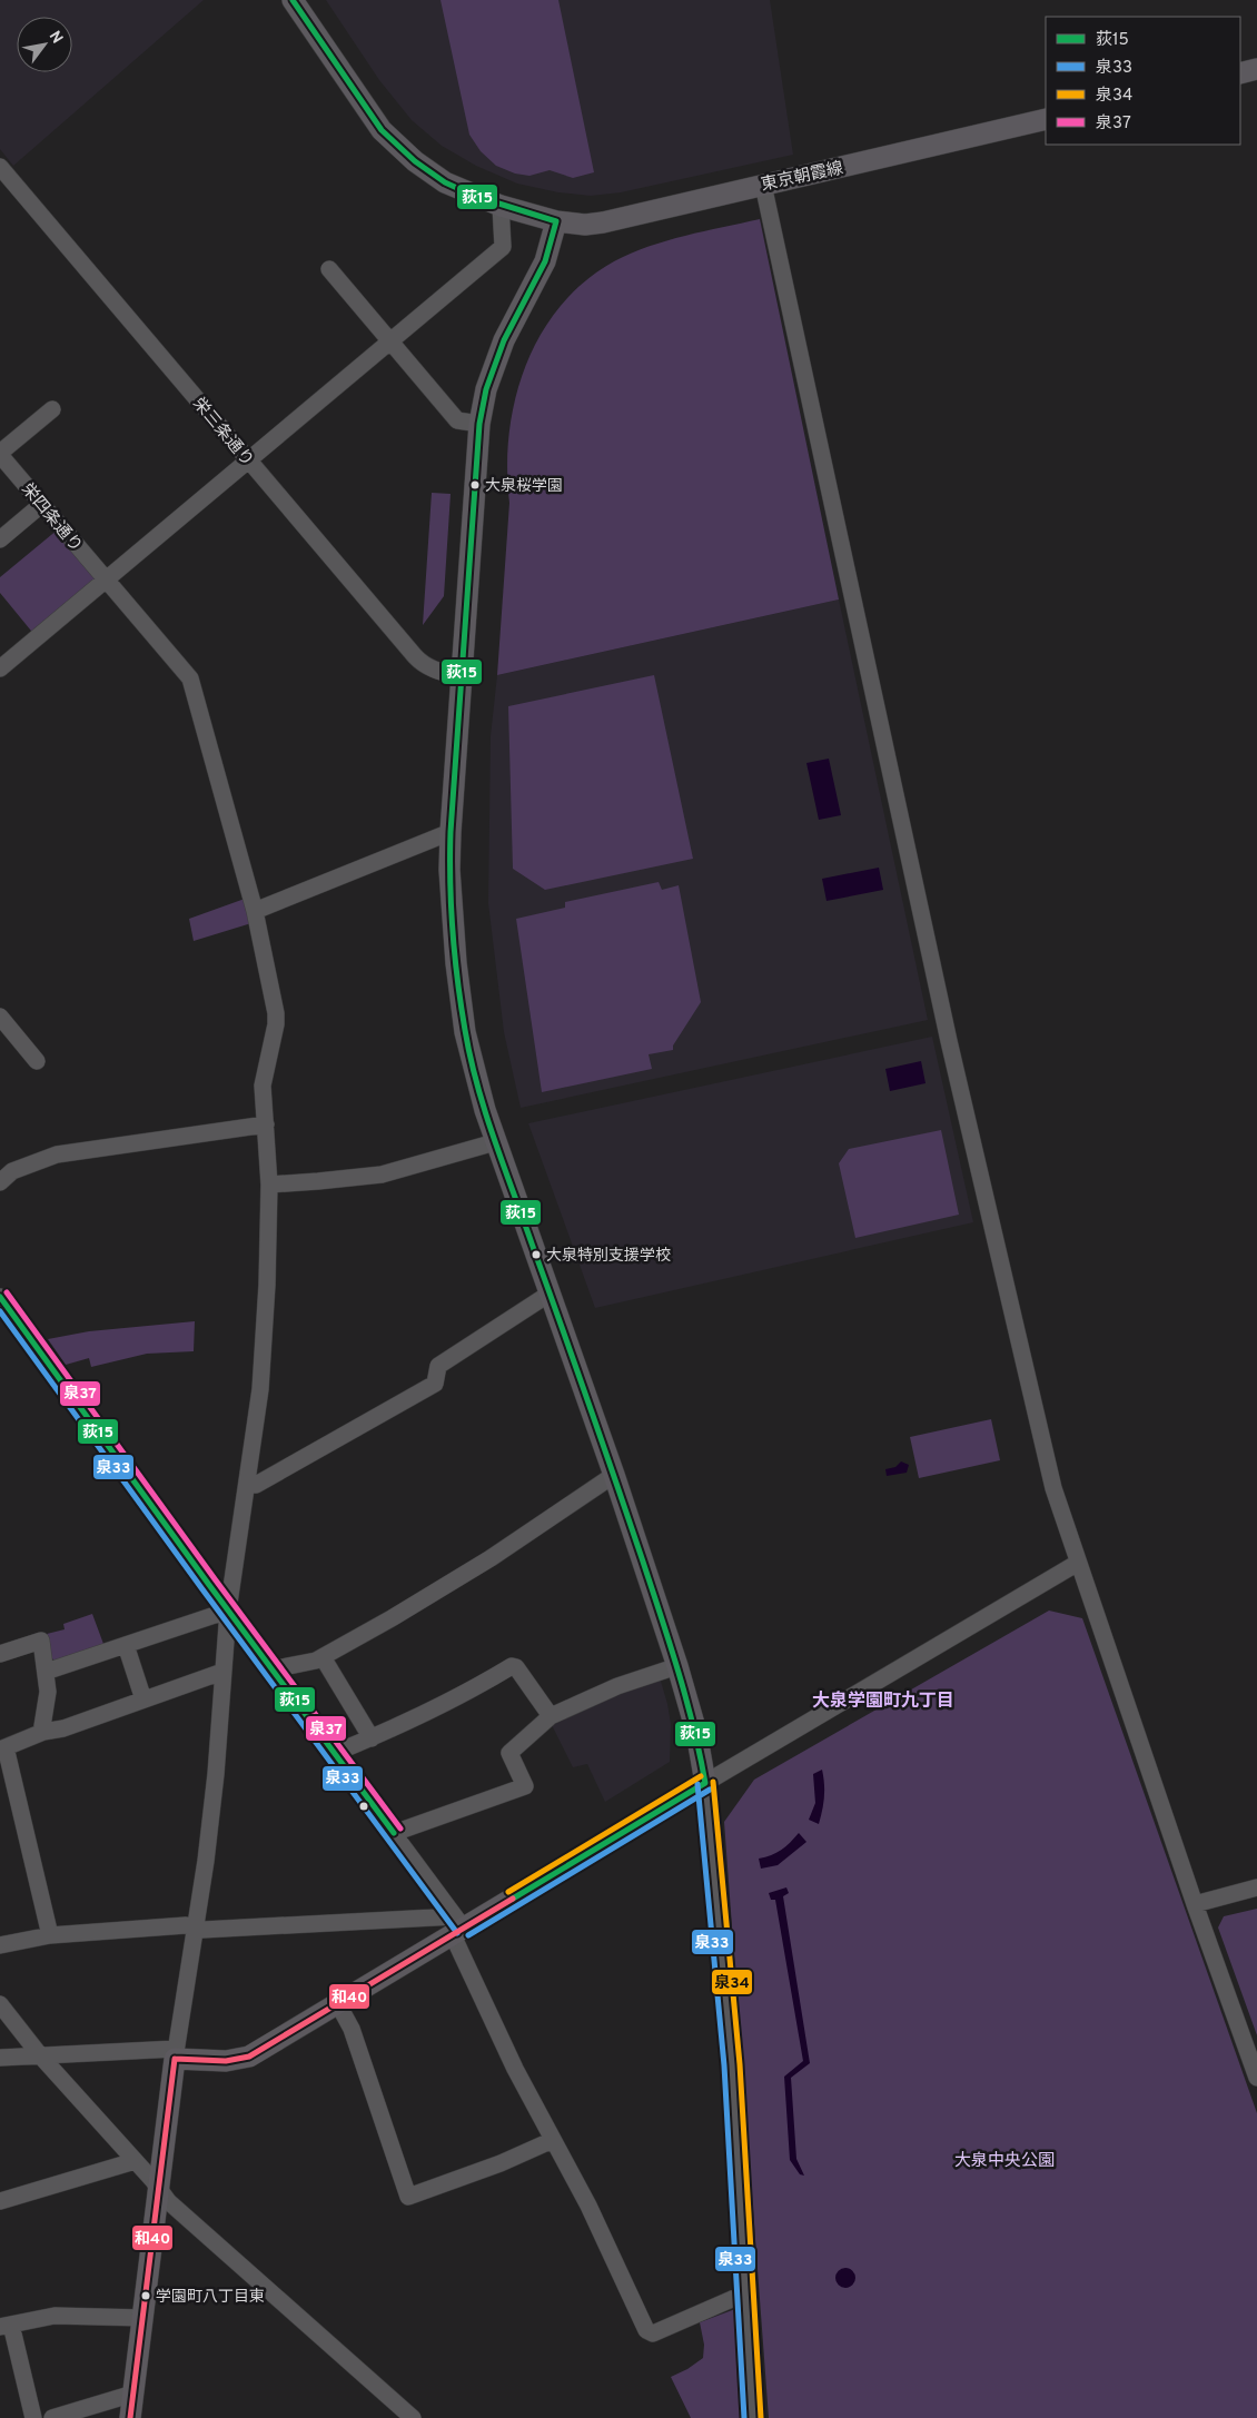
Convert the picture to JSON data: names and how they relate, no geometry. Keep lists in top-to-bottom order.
{
  "streets": {
    "main road": ["東京朝霞線"],
    "street": ["栄三条通り", "栄四条通り"]
  },
  "districts": ["大泉学園町九丁目"],
  "parks": ["大泉中央公園"],
  "places": ["大泉桜学園", "大泉特別支援学校", "学園町八丁目東"],
  "lines": [
    "transit line 荻15",
    "transit line 泉37",
    "transit line 泉33",
    "transit line 泉34",
    "transit line 和40"
  ],
  "legend": [
    "荻15",
    "泉33",
    "泉34",
    "泉37"
  ],
  "north": "top right"
}
